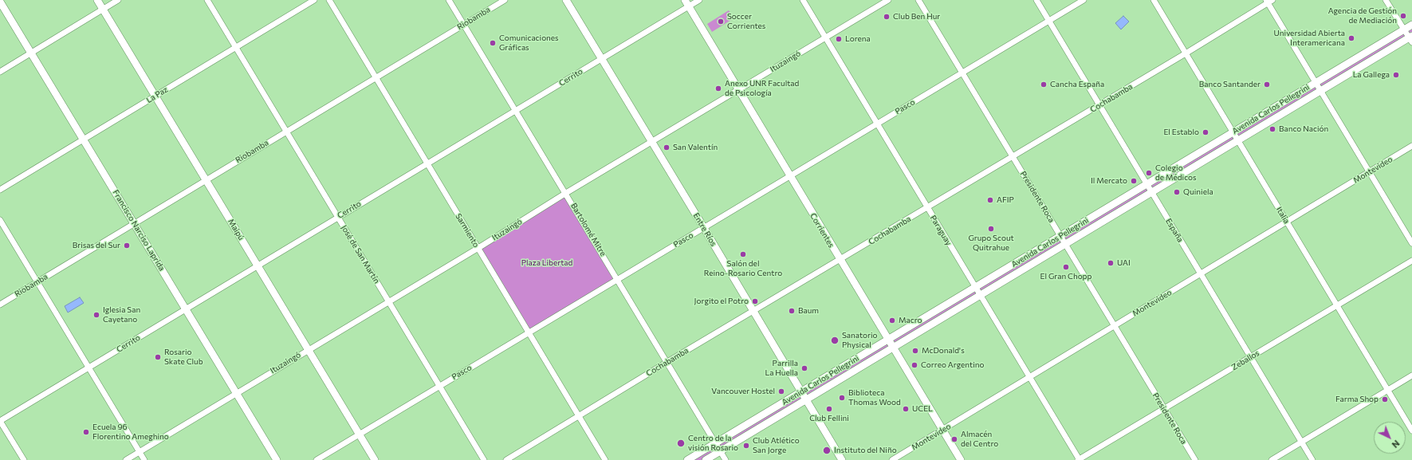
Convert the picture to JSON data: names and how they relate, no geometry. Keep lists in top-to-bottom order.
{
  "streets": {
    "main road": [
      "Avenida Carlos Pellegrini",
      "Maipú",
      "Entre Ríos",
      "Francisco Narciso Laprida",
      "Corrientes"
    ],
    "street": [
      "Riobamba",
      "Ituzaingó",
      "Cerrito",
      "La Paz",
      "Cochabamba",
      "Pasco",
      "Montevideo",
      "Presidente Roca",
      "Italia",
      "Bartolomé Mitre",
      "Sarmiento",
      "Paraguay",
      "España",
      "José de San Martín",
      "Zeballos"
    ]
  },
  "crossings": [
    ["Riobamba", "Maipú"],
    ["Riobamba", "Bartolomé Mitre"],
    ["Riobamba", "Francisco Narciso Laprida"],
    ["Riobamba", "Sarmiento"],
    ["Riobamba", "José de San Martín"],
    ["Ituzaingó", "Maipú"],
    ["Ituzaingó", "Bartolomé Mitre"],
    ["Ituzaingó", "Entre Ríos"],
    ["Ituzaingó", "Francisco Narciso Laprida"],
    ["Ituzaingó", "Sarmiento"],
    ["Ituzaingó", "Corrientes"],
    ["Ituzaingó", "Paraguay"],
    ["Ituzaingó", "José de San Martín"],
    ["Cerrito", "Maipú"],
    ["Cerrito", "Bartolomé Mitre"],
    ["Cerrito", "Entre Ríos"],
    ["Cerrito", "Francisco Narciso Laprida"],
    ["Cerrito", "Sarmiento"],
    ["Cerrito", "Corrientes"],
    ["Cerrito", "José de San Martín"],
    ["La Paz", "Maipú"],
    ["La Paz", "Francisco Narciso Laprida"],
    ["La Paz", "José de San Martín"],
    ["Cochabamba", "Presidente Roca"],
    ["Cochabamba", "Italia"],
    ["Cochabamba", "Bartolomé Mitre"],
    ["Cochabamba", "Entre Ríos"],
    ["Cochabamba", "Sarmiento"],
    ["Cochabamba", "Corrientes"],
    ["Cochabamba", "Paraguay"],
    ["Cochabamba", "España"],
    ["Pasco", "Presidente Roca"],
    ["Pasco", "Maipú"],
    ["Pasco", "Bartolomé Mitre"],
    ["Pasco", "Entre Ríos"],
    ["Pasco", "Sarmiento"],
    ["Pasco", "Corrientes"],
    ["Pasco", "Paraguay"],
    ["Pasco", "España"],
    ["Pasco", "José de San Martín"],
    ["Avenida Carlos Pellegrini", "Presidente Roca"],
    ["Avenida Carlos Pellegrini", "Italia"],
    ["Avenida Carlos Pellegrini", "Bartolomé Mitre"],
    ["Avenida Carlos Pellegrini", "Entre Ríos"],
    ["Avenida Carlos Pellegrini", "Corrientes"],
    ["Avenida Carlos Pellegrini", "Paraguay"],
    ["Avenida Carlos Pellegrini", "España"],
    ["Montevideo", "Presidente Roca"],
    ["Montevideo", "Italia"],
    ["Montevideo", "Corrientes"],
    ["Montevideo", "Paraguay"],
    ["Montevideo", "España"],
    ["Presidente Roca", "Zeballos"],
    ["Italia", "Zeballos"],
    ["Paraguay", "Zeballos"],
    ["España", "Zeballos"]
  ],
  "parks": ["Plaza Libertad"],
  "places": [
    "Agencia de Gestión de Mediación",
    "Club Ben Hur",
    "Soccer Corrientes",
    "Universidad Abierta Interamericana",
    "Lorena",
    "Comunicaciones Gráficas",
    "La Gallega",
    "Cancha España",
    "Banco Santander",
    "Anexo UNR Facultad de Psicología",
    "Banco Nación",
    "El Establo",
    "San Valentín",
    "Colegio de Médicos",
    "Il Mercato",
    "Quiniela",
    "AFIP",
    "Grupo Scout Quitrahue",
    "Brisas del Sur",
    "Salón del Reino-Rosario Centro",
    "UAI",
    "El Gran Chopp",
    "Jorgito el Potro",
    "Baum",
    "Iglesia San Cayetano",
    "Macro",
    "Sanatorio Physical",
    "McDonald's",
    "Rosario Skate Club",
    "Correo Argentino",
    "Parrilla La Huella",
    "Vancouver Hostel",
    "Biblioteca Thomas Wood",
    "Farma Shop",
    "Club Fellini",
    "UCEL",
    "Ecuela 96 Florentino Ameghino",
    "Almacén del Centro",
    "Centro de la visión Rosario",
    "Club Atlético San Jorge",
    "Instituto del Niño"
  ],
  "north": "bottom right"
}
